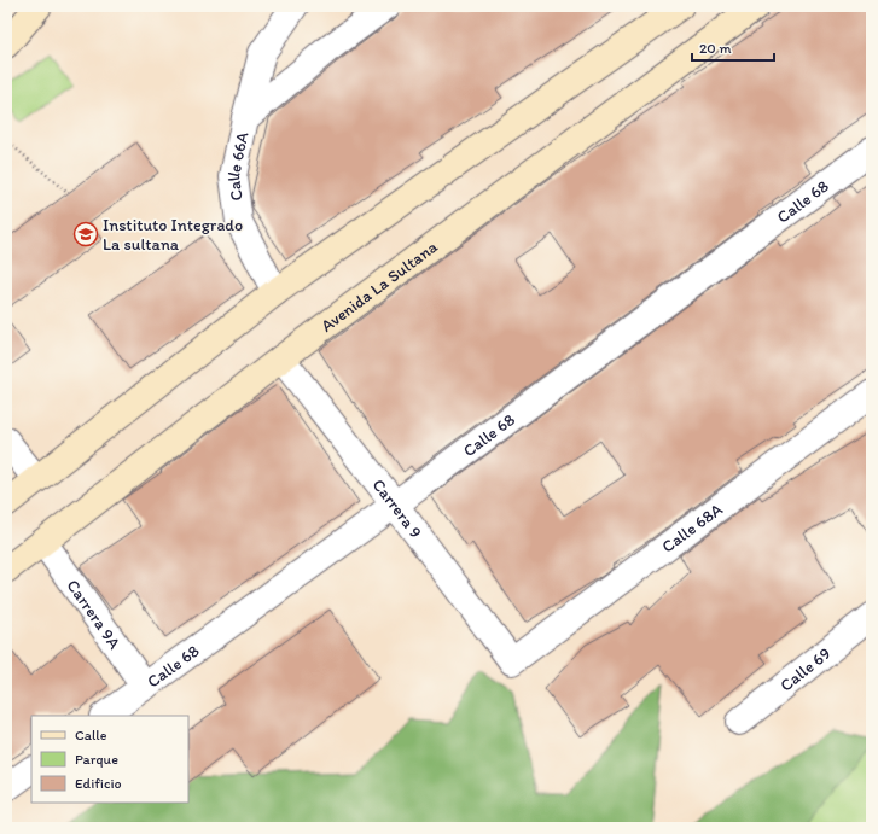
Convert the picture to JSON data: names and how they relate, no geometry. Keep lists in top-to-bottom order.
{
  "streets": {
    "street": [
      "Calle 66A",
      "Calle 68",
      "Avenida La Sultana",
      "Carrera 9",
      "Calle 68A",
      "Carrera 9A",
      "Calle 69"
    ]
  },
  "crossings": [
    ["Calle 68", "Carrera 9"],
    ["Calle 68", "Carrera 9A"],
    ["Avenida La Sultana", "Carrera 9"],
    ["Avenida La Sultana", "Carrera 9A"],
    ["Carrera 9", "Calle 68A"]
  ],
  "places": {
    "school or university": ["Instituto Integrado La sultana"]
  },
  "legend": ["Calle", "Parque", "Edificio"],
  "scale_bar": "20 m"
}
